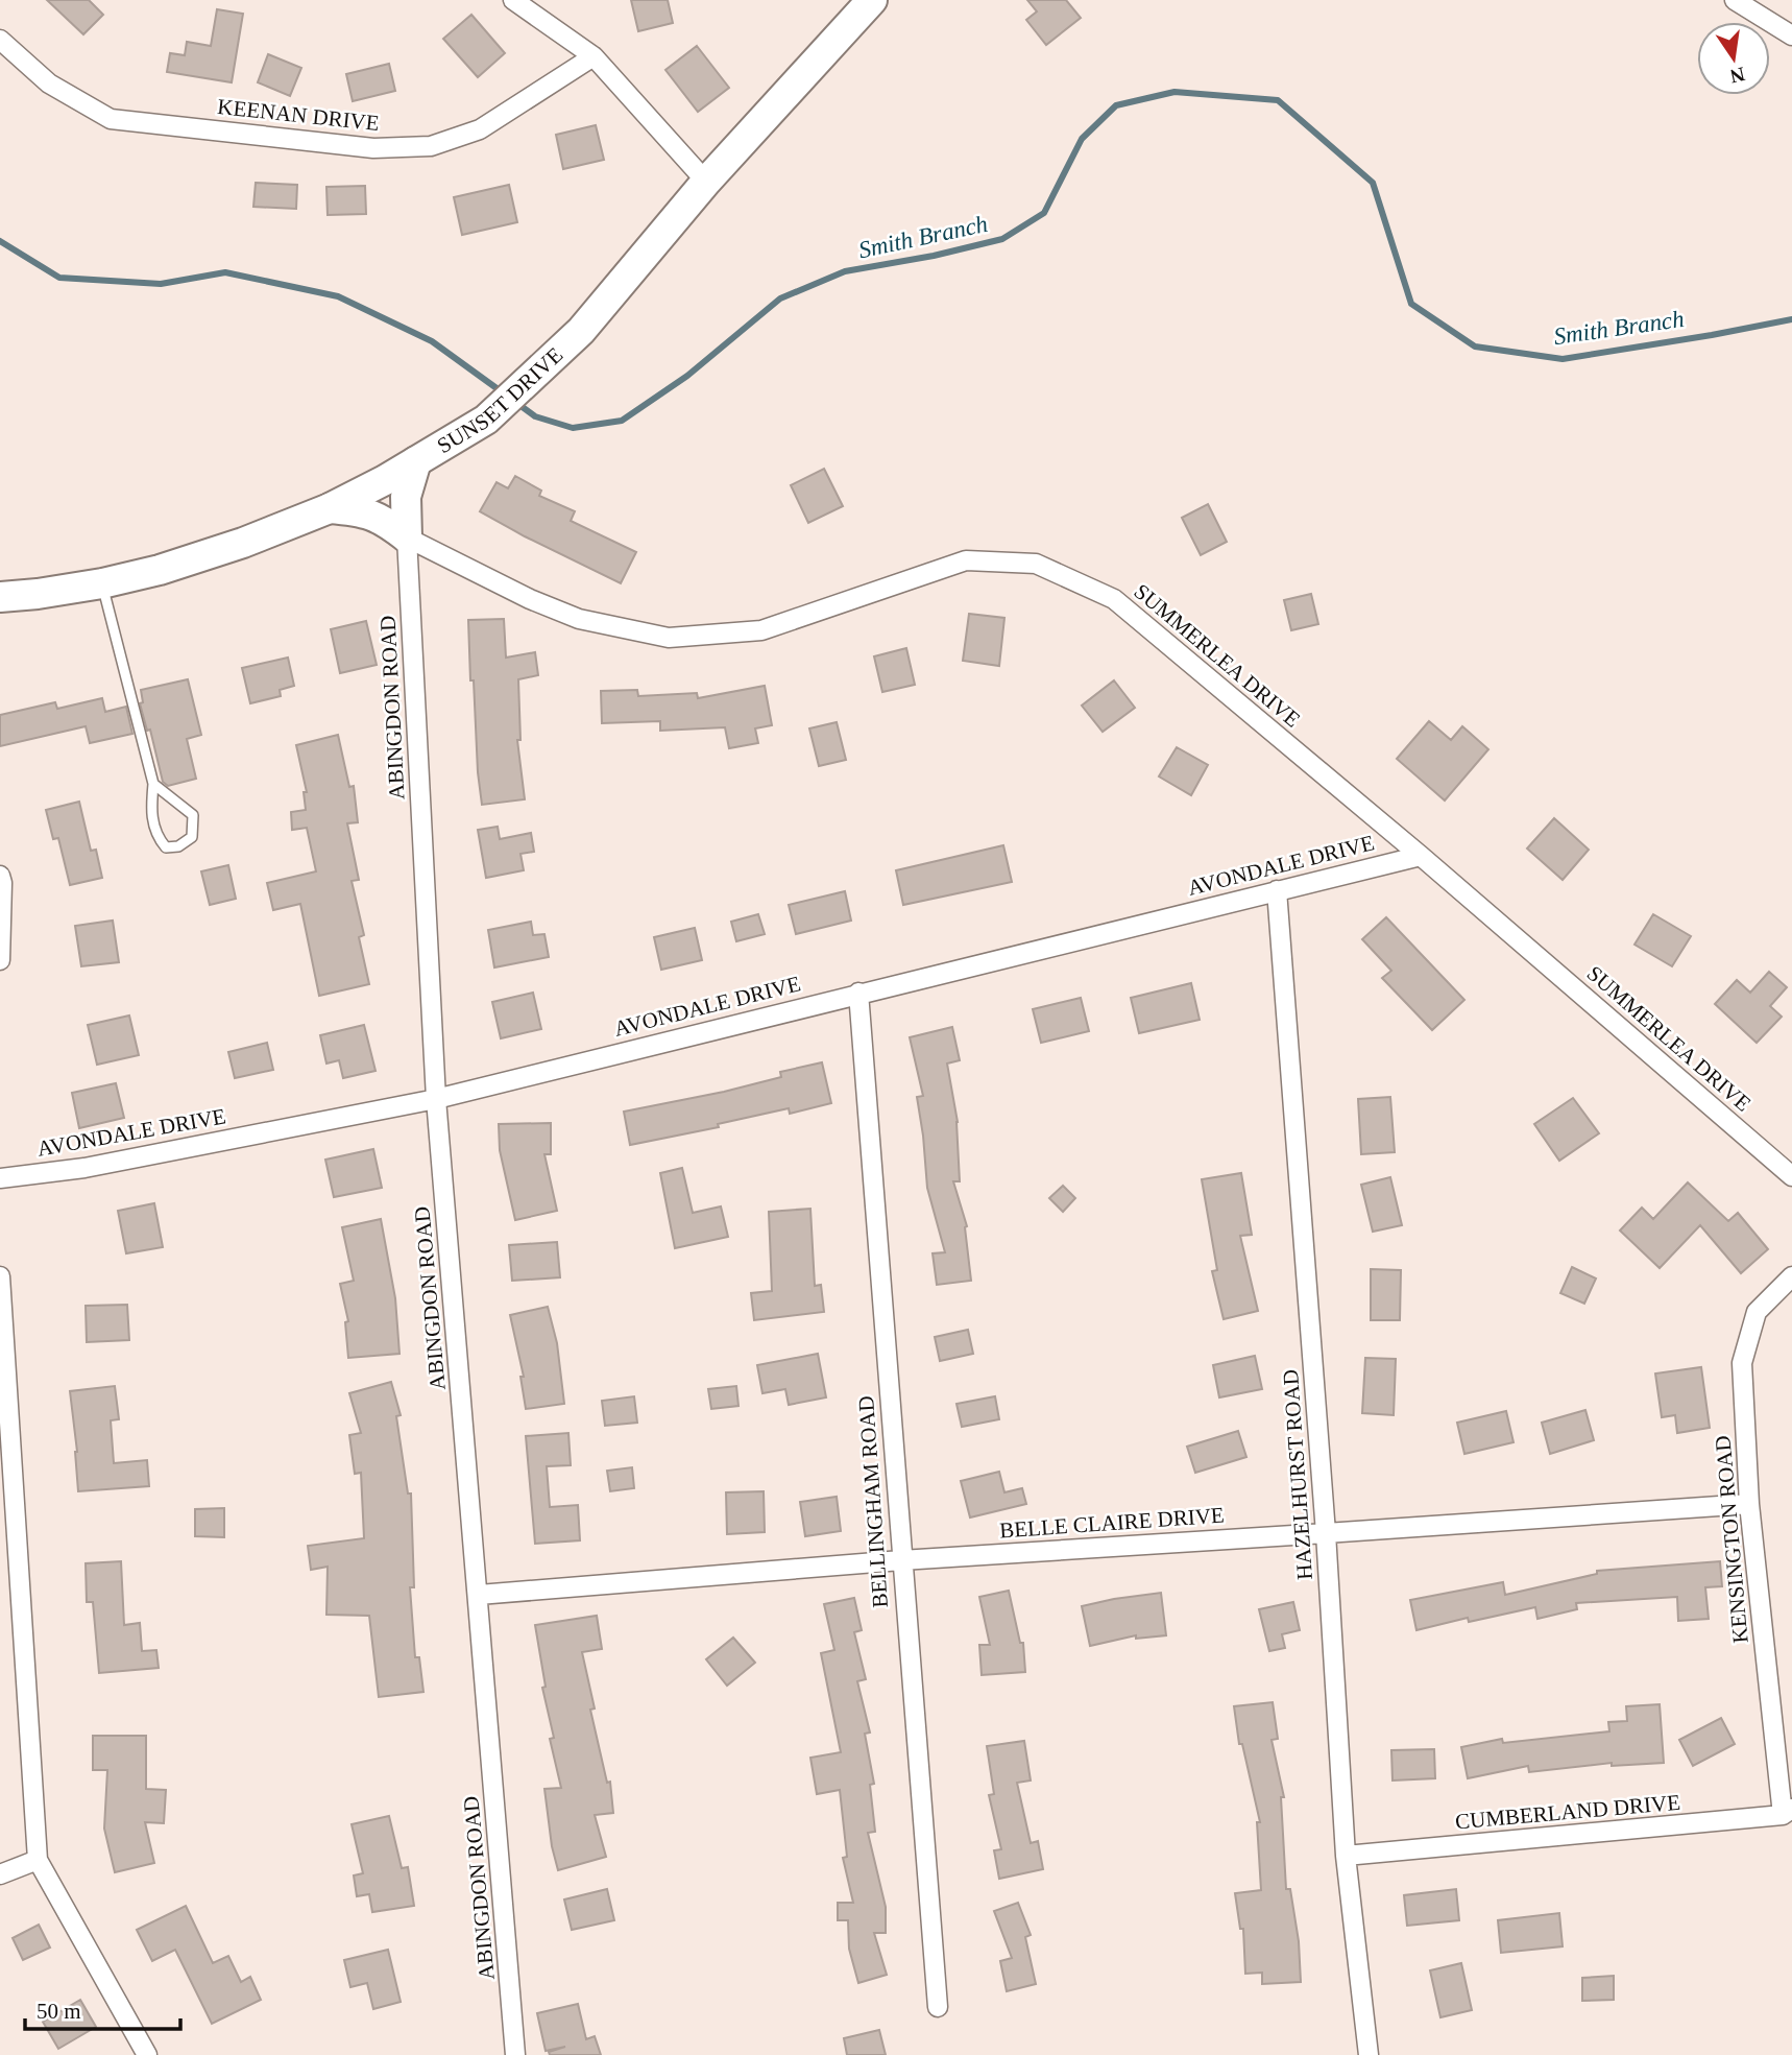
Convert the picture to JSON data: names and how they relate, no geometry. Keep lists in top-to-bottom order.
{
  "streets": {
    "main road": ["SUNSET DRIVE"],
    "street": [
      "KEENAN DRIVE",
      "SUMMERLEA DRIVE",
      "ABINGDON ROAD",
      "AVONDALE DRIVE",
      "HAZELHURST ROAD",
      "BELLINGHAM ROAD",
      "BELLE CLAIRE DRIVE",
      "KENSINGTON ROAD",
      "CUMBERLAND DRIVE"
    ]
  },
  "crossings": [
    ["SUMMERLEA DRIVE", "ABINGDON ROAD"],
    ["SUMMERLEA DRIVE", "AVONDALE DRIVE"],
    ["ABINGDON ROAD", "AVONDALE DRIVE"],
    ["ABINGDON ROAD", "BELLE CLAIRE DRIVE"],
    ["AVONDALE DRIVE", "HAZELHURST ROAD"],
    ["AVONDALE DRIVE", "BELLINGHAM ROAD"],
    ["HAZELHURST ROAD", "BELLE CLAIRE DRIVE"],
    ["HAZELHURST ROAD", "CUMBERLAND DRIVE"],
    ["BELLINGHAM ROAD", "BELLE CLAIRE DRIVE"],
    ["BELLE CLAIRE DRIVE", "KENSINGTON ROAD"],
    ["KENSINGTON ROAD", "CUMBERLAND DRIVE"]
  ],
  "water": ["Smith Branch"],
  "scale_bar": "50 m",
  "north": "bottom"
}
